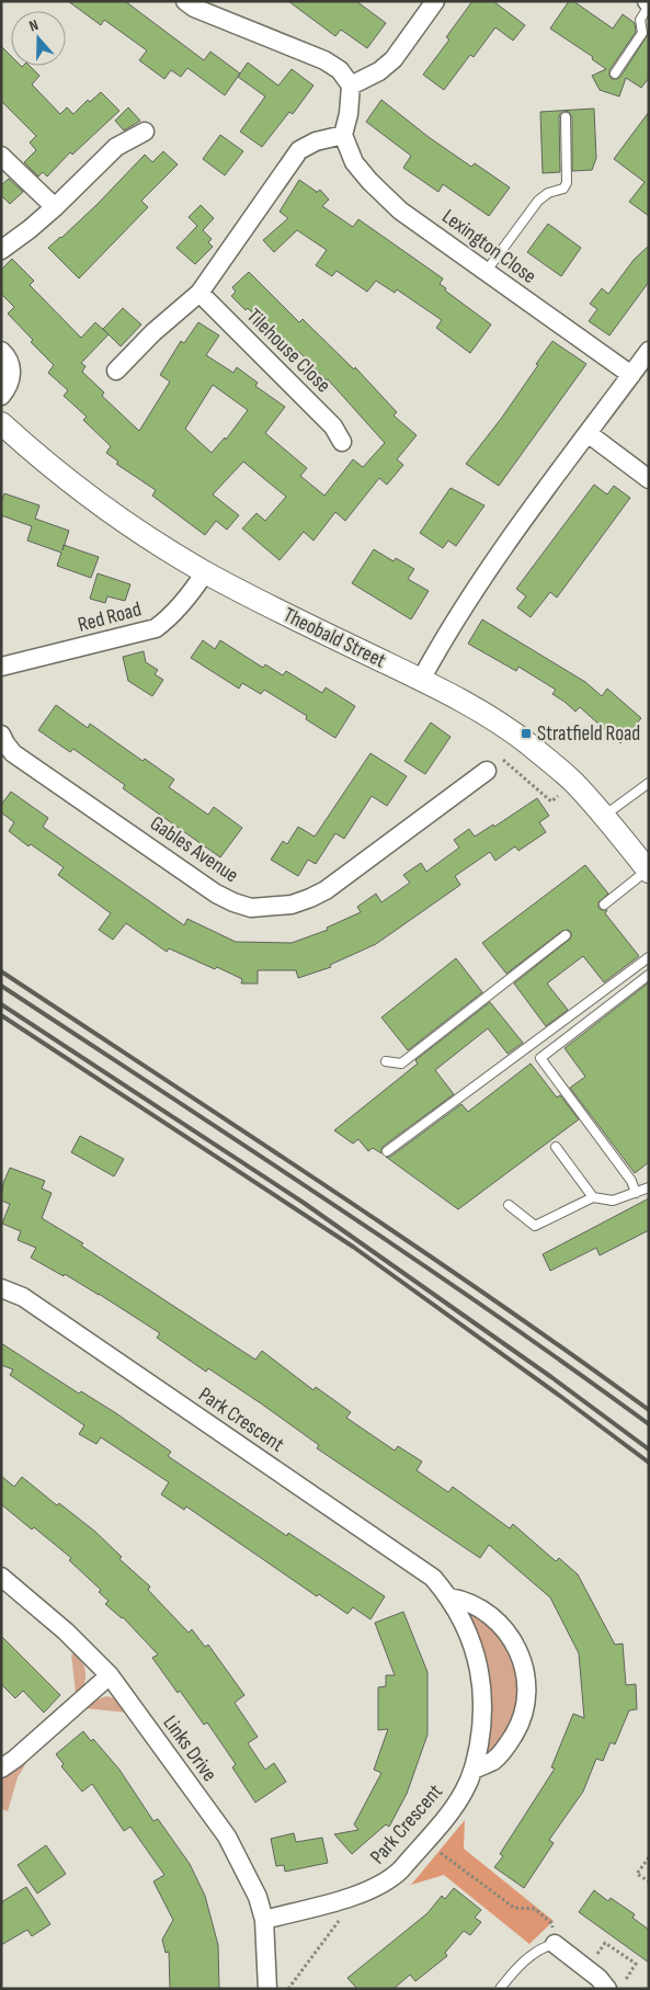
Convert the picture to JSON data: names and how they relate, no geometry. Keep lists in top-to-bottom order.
{
  "streets": {
    "street": [
      "Lexington Close",
      "Tilehouse Close",
      "Red Road",
      "Theobald Street",
      "Gables Avenue",
      "Park Crescent",
      "Links Drive"
    ]
  },
  "crossings": [
    ["Red Road", "Theobald Street"],
    ["Park Crescent", "Links Drive"]
  ],
  "places": {
    "transit": ["Stratfield Road"]
  },
  "north": "top"
}
